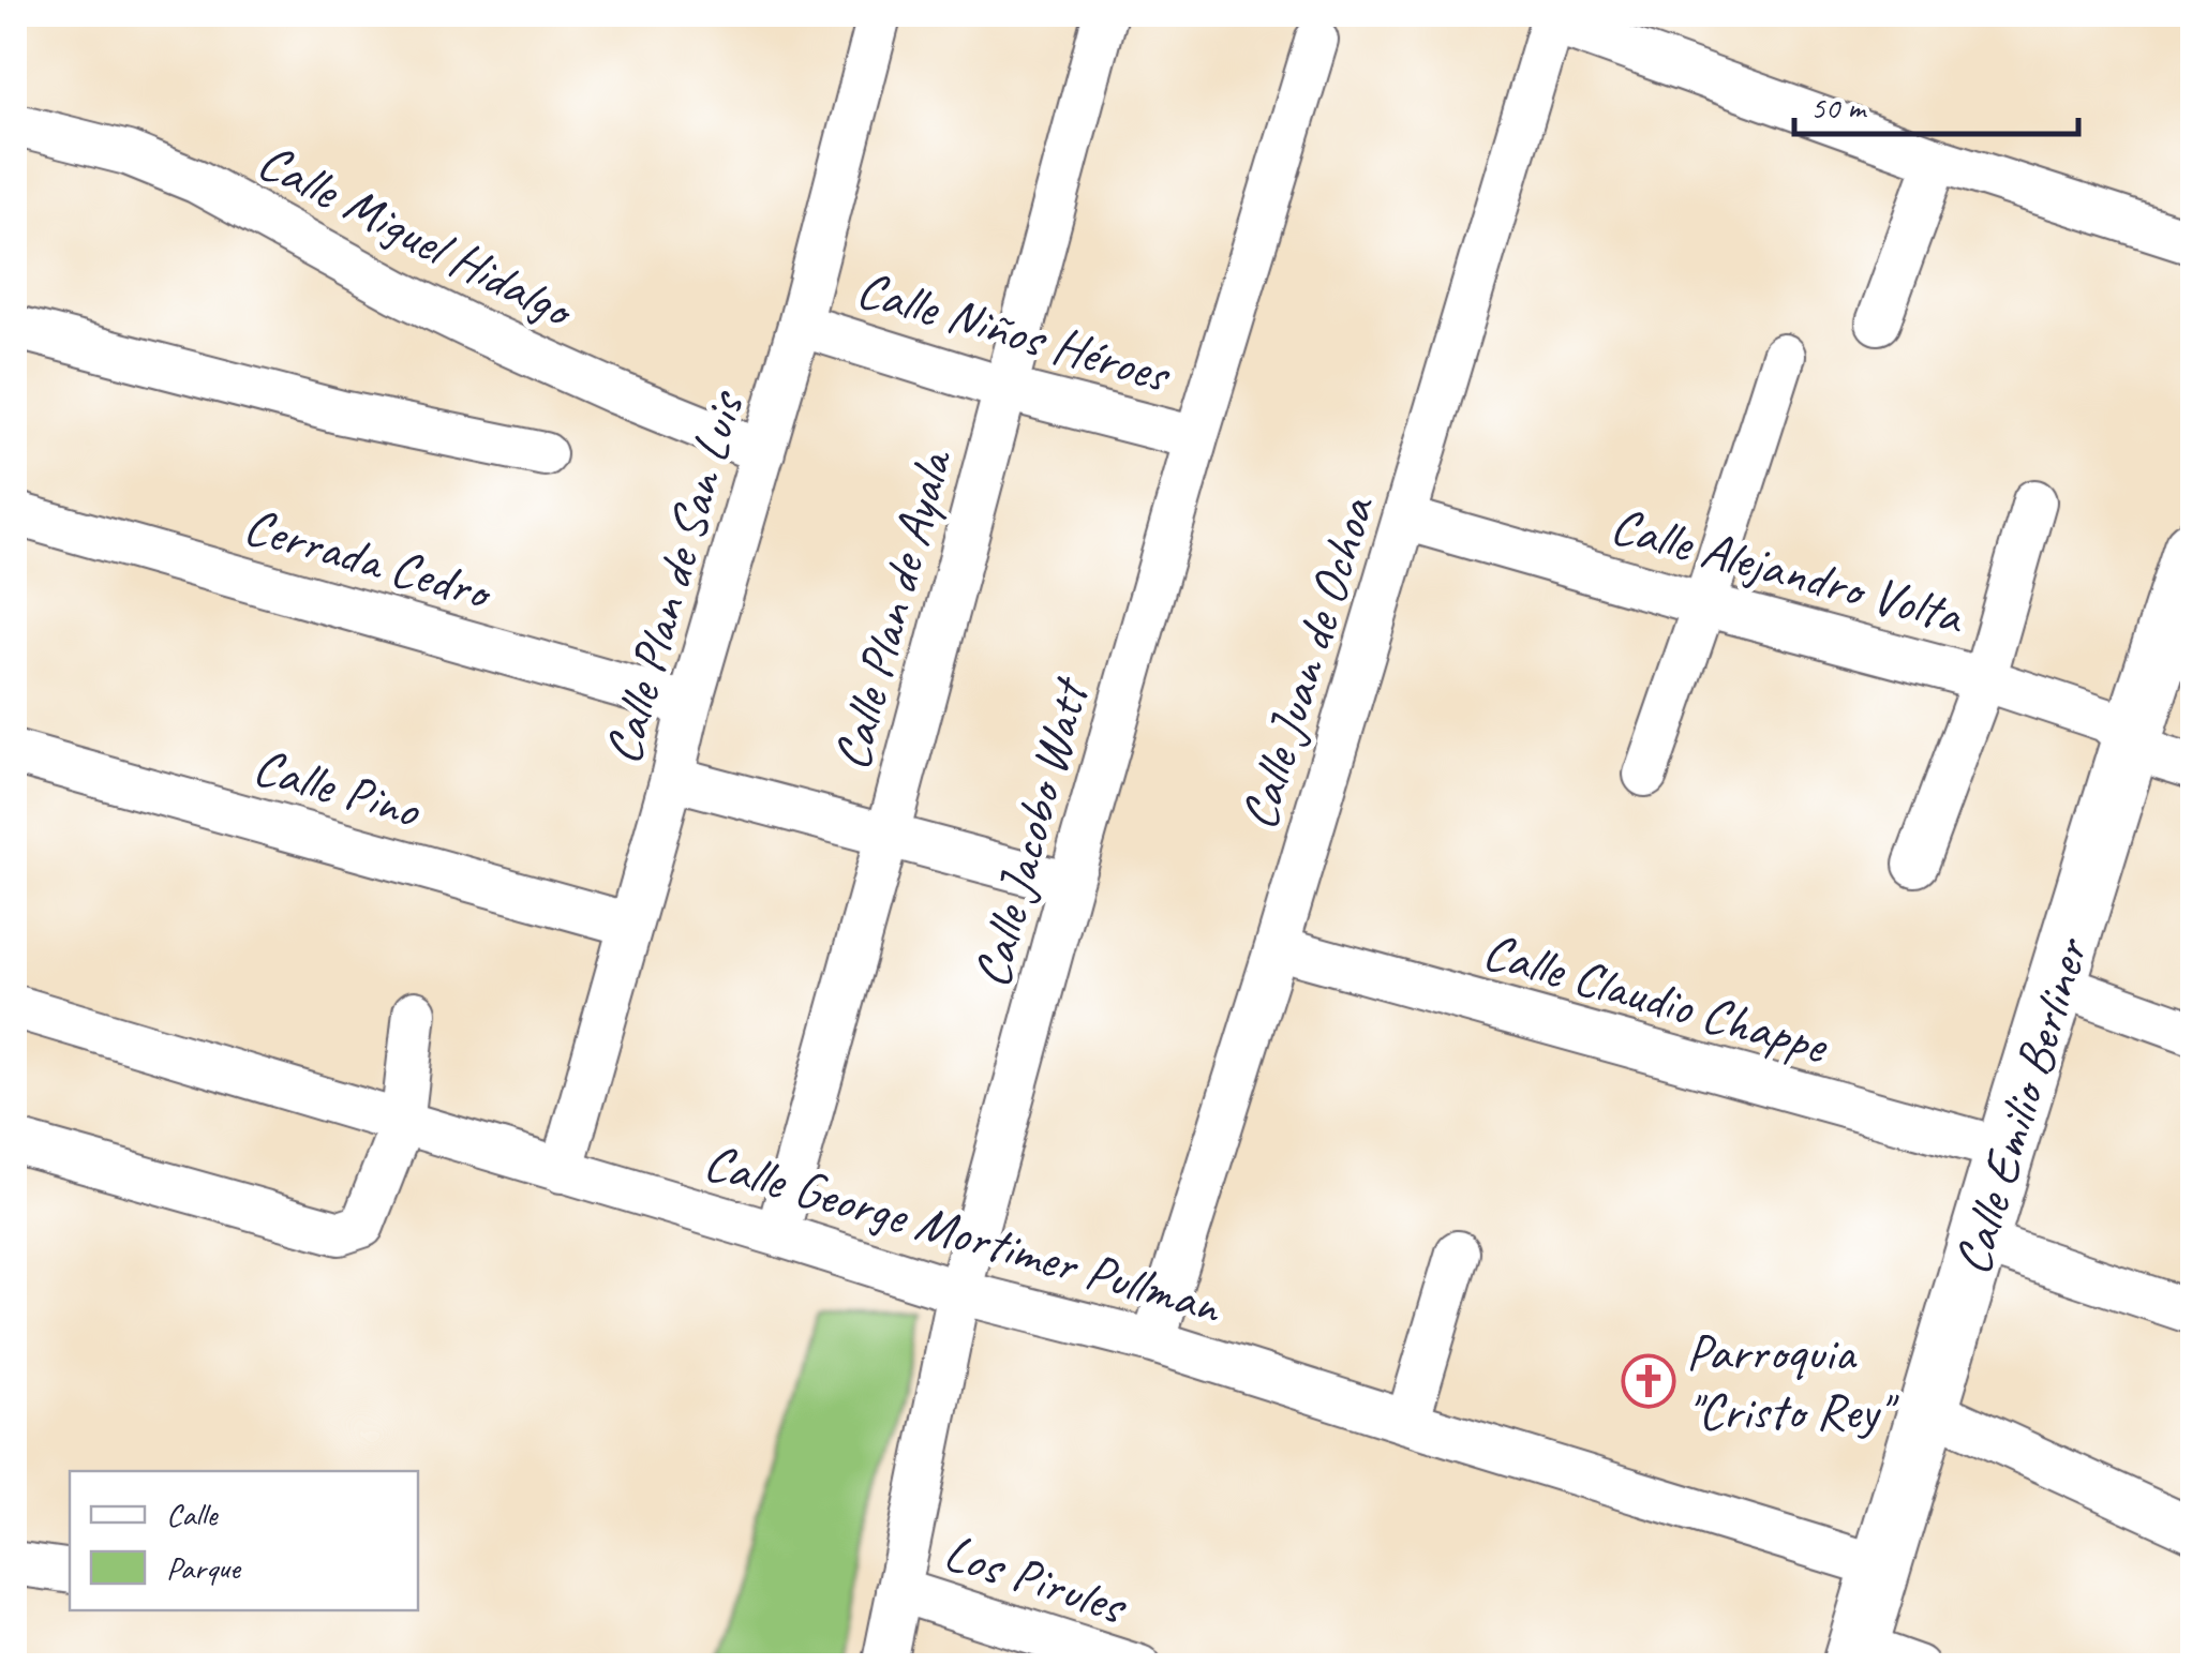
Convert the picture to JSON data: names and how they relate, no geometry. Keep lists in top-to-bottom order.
{
  "streets": {
    "street": [
      "Calle Miguel Hidalgo",
      "Calle Niños Héroes",
      "Cerrada Cedro",
      "Calle Alejandro Volta",
      "Calle Plan de San Luis",
      "Calle Plan de Ayala",
      "Calle Juan de Ochoa",
      "Calle Pino",
      "Calle Jacobo Watt",
      "Calle Claudio Chappe",
      "Calle Emilio Berliner",
      "Calle George Mortimer Pullman",
      "Los Pirules"
    ]
  },
  "crossings": [
    ["Calle Miguel Hidalgo", "Calle Plan de San Luis"],
    ["Calle Niños Héroes", "Calle Plan de San Luis"],
    ["Calle Niños Héroes", "Calle Plan de Ayala"],
    ["Calle Niños Héroes", "Calle Jacobo Watt"],
    ["Cerrada Cedro", "Calle Plan de San Luis"],
    ["Calle Alejandro Volta", "Calle Juan de Ochoa"],
    ["Calle Alejandro Volta", "Calle Emilio Berliner"],
    ["Calle Plan de San Luis", "Calle Pino"],
    ["Calle Plan de San Luis", "Calle George Mortimer Pullman"],
    ["Calle Plan de Ayala", "Calle George Mortimer Pullman"],
    ["Calle Juan de Ochoa", "Calle Claudio Chappe"],
    ["Calle Juan de Ochoa", "Calle George Mortimer Pullman"],
    ["Calle Jacobo Watt", "Calle George Mortimer Pullman"],
    ["Calle Jacobo Watt", "Los Pirules"],
    ["Calle Claudio Chappe", "Calle Emilio Berliner"],
    ["Calle Emilio Berliner", "Calle George Mortimer Pullman"]
  ],
  "places": {
    "church": ["Parroquia \"Cristo Rey\""]
  },
  "legend": ["Calle", "Parque"],
  "scale_bar": "50 m"
}
